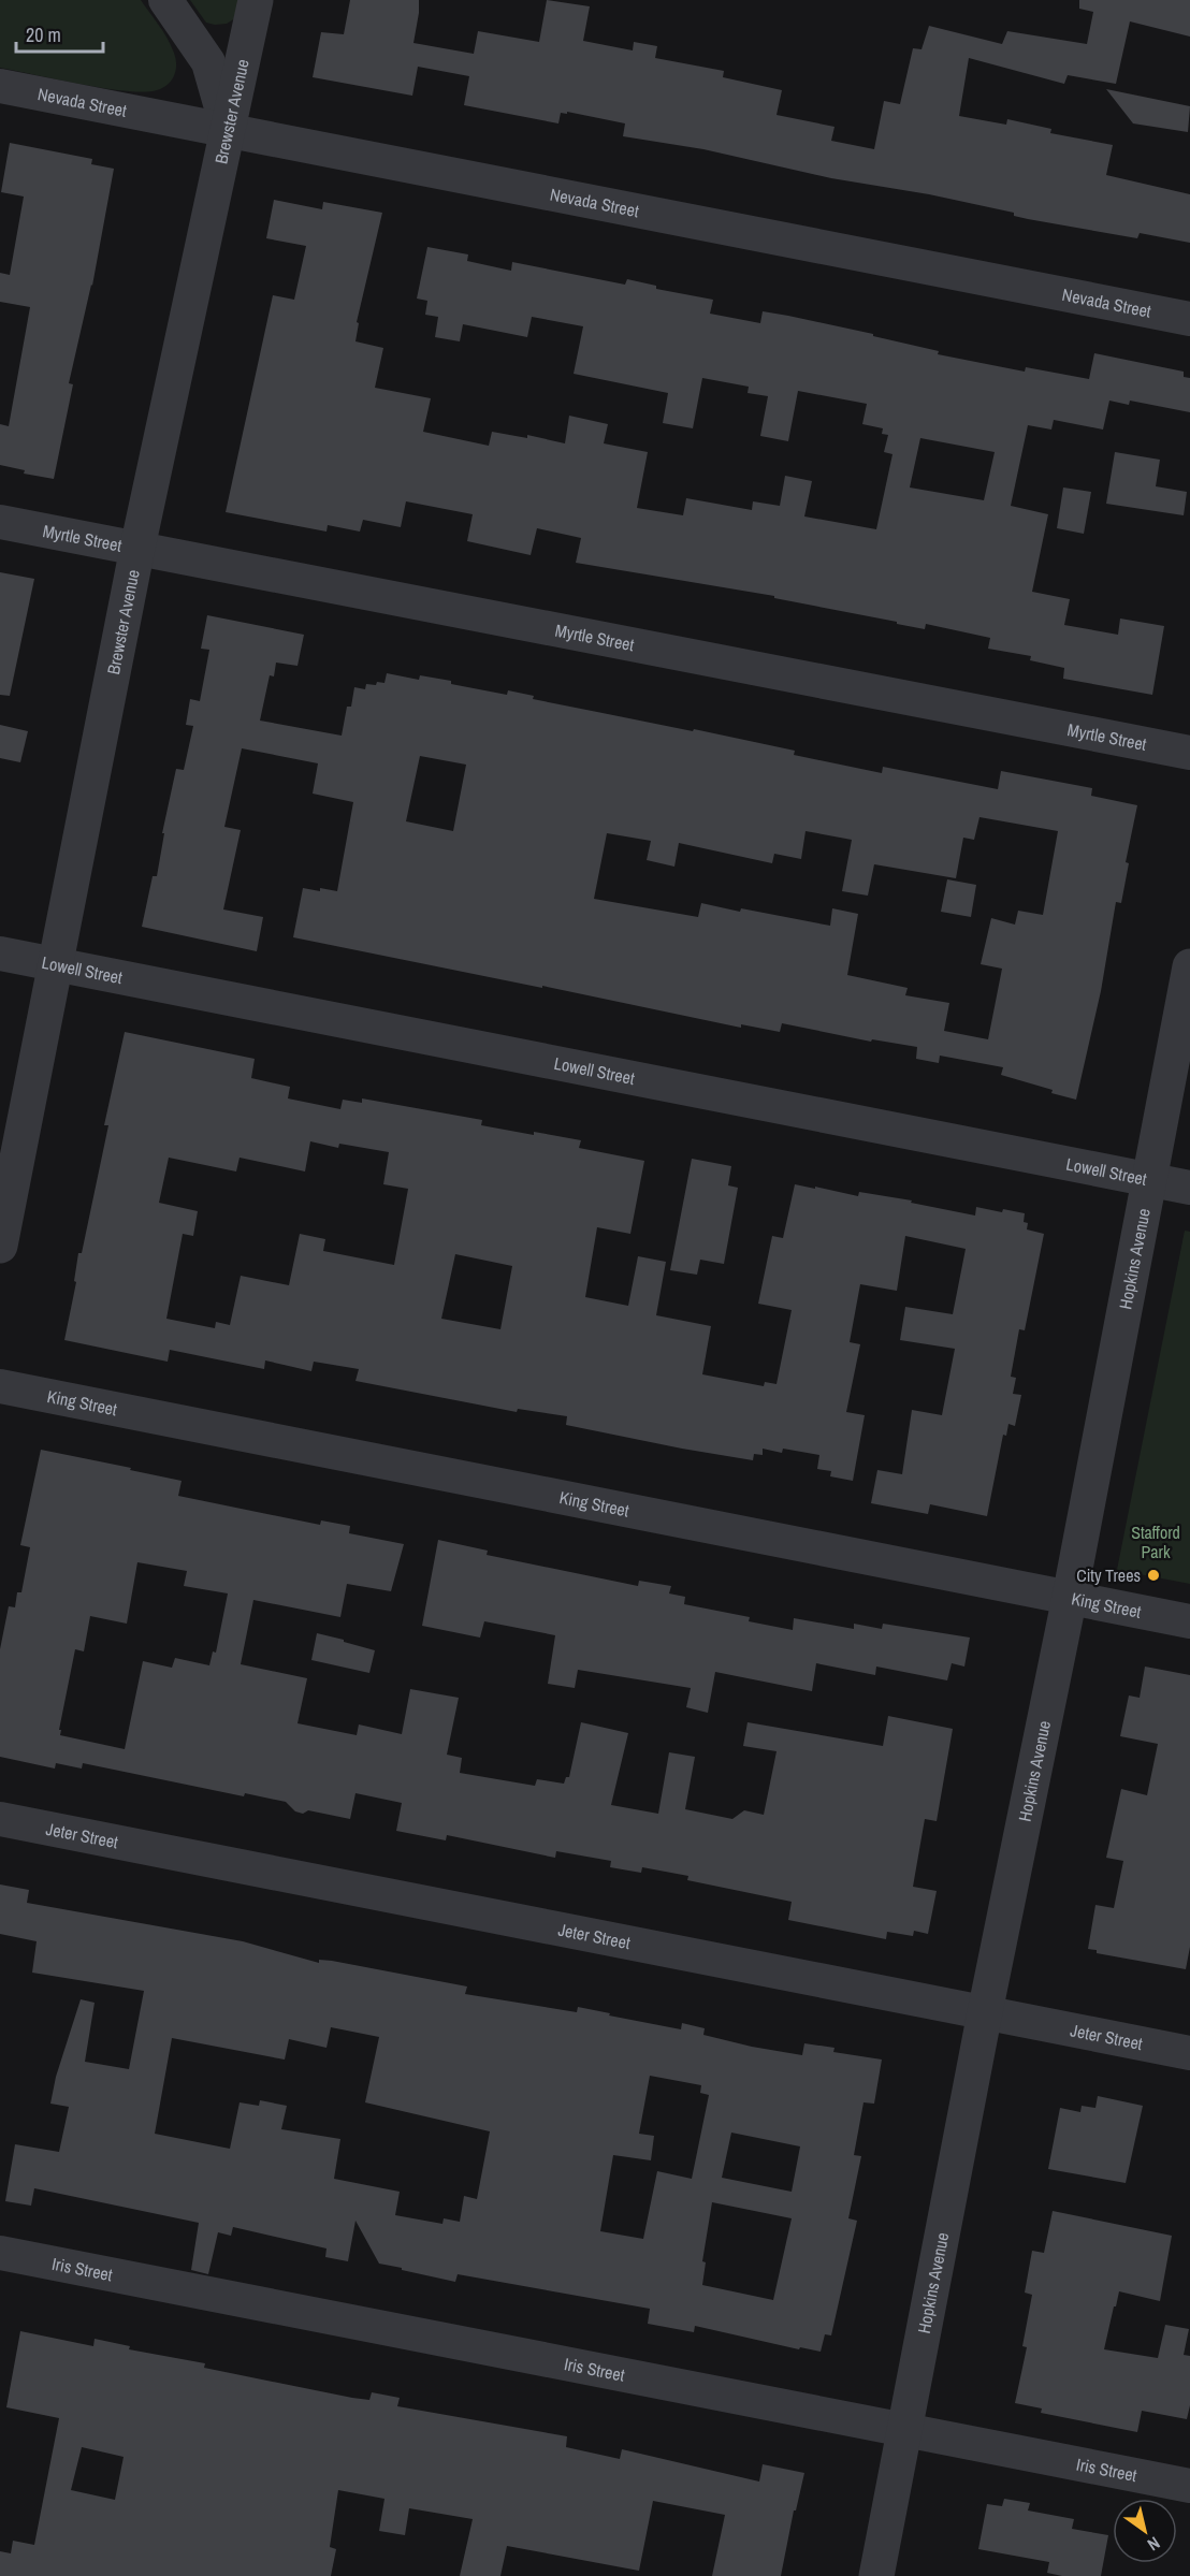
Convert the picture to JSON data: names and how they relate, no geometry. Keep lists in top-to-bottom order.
{
  "streets": {
    "street": [
      "Nevada Street",
      "Brewster Avenue",
      "Myrtle Street",
      "Lowell Street",
      "Hopkins Avenue",
      "King Street",
      "Jeter Street",
      "Iris Street"
    ]
  },
  "crossings": [
    ["Nevada Street", "Brewster Avenue"],
    ["Brewster Avenue", "Myrtle Street"],
    ["Brewster Avenue", "Lowell Street"],
    ["Lowell Street", "Hopkins Avenue"],
    ["Hopkins Avenue", "King Street"],
    ["Hopkins Avenue", "Jeter Street"],
    ["Hopkins Avenue", "Iris Street"]
  ],
  "parks": ["Stafford Park"],
  "places": ["City Trees"],
  "scale_bar": "20 m",
  "north": "bottom right"
}
